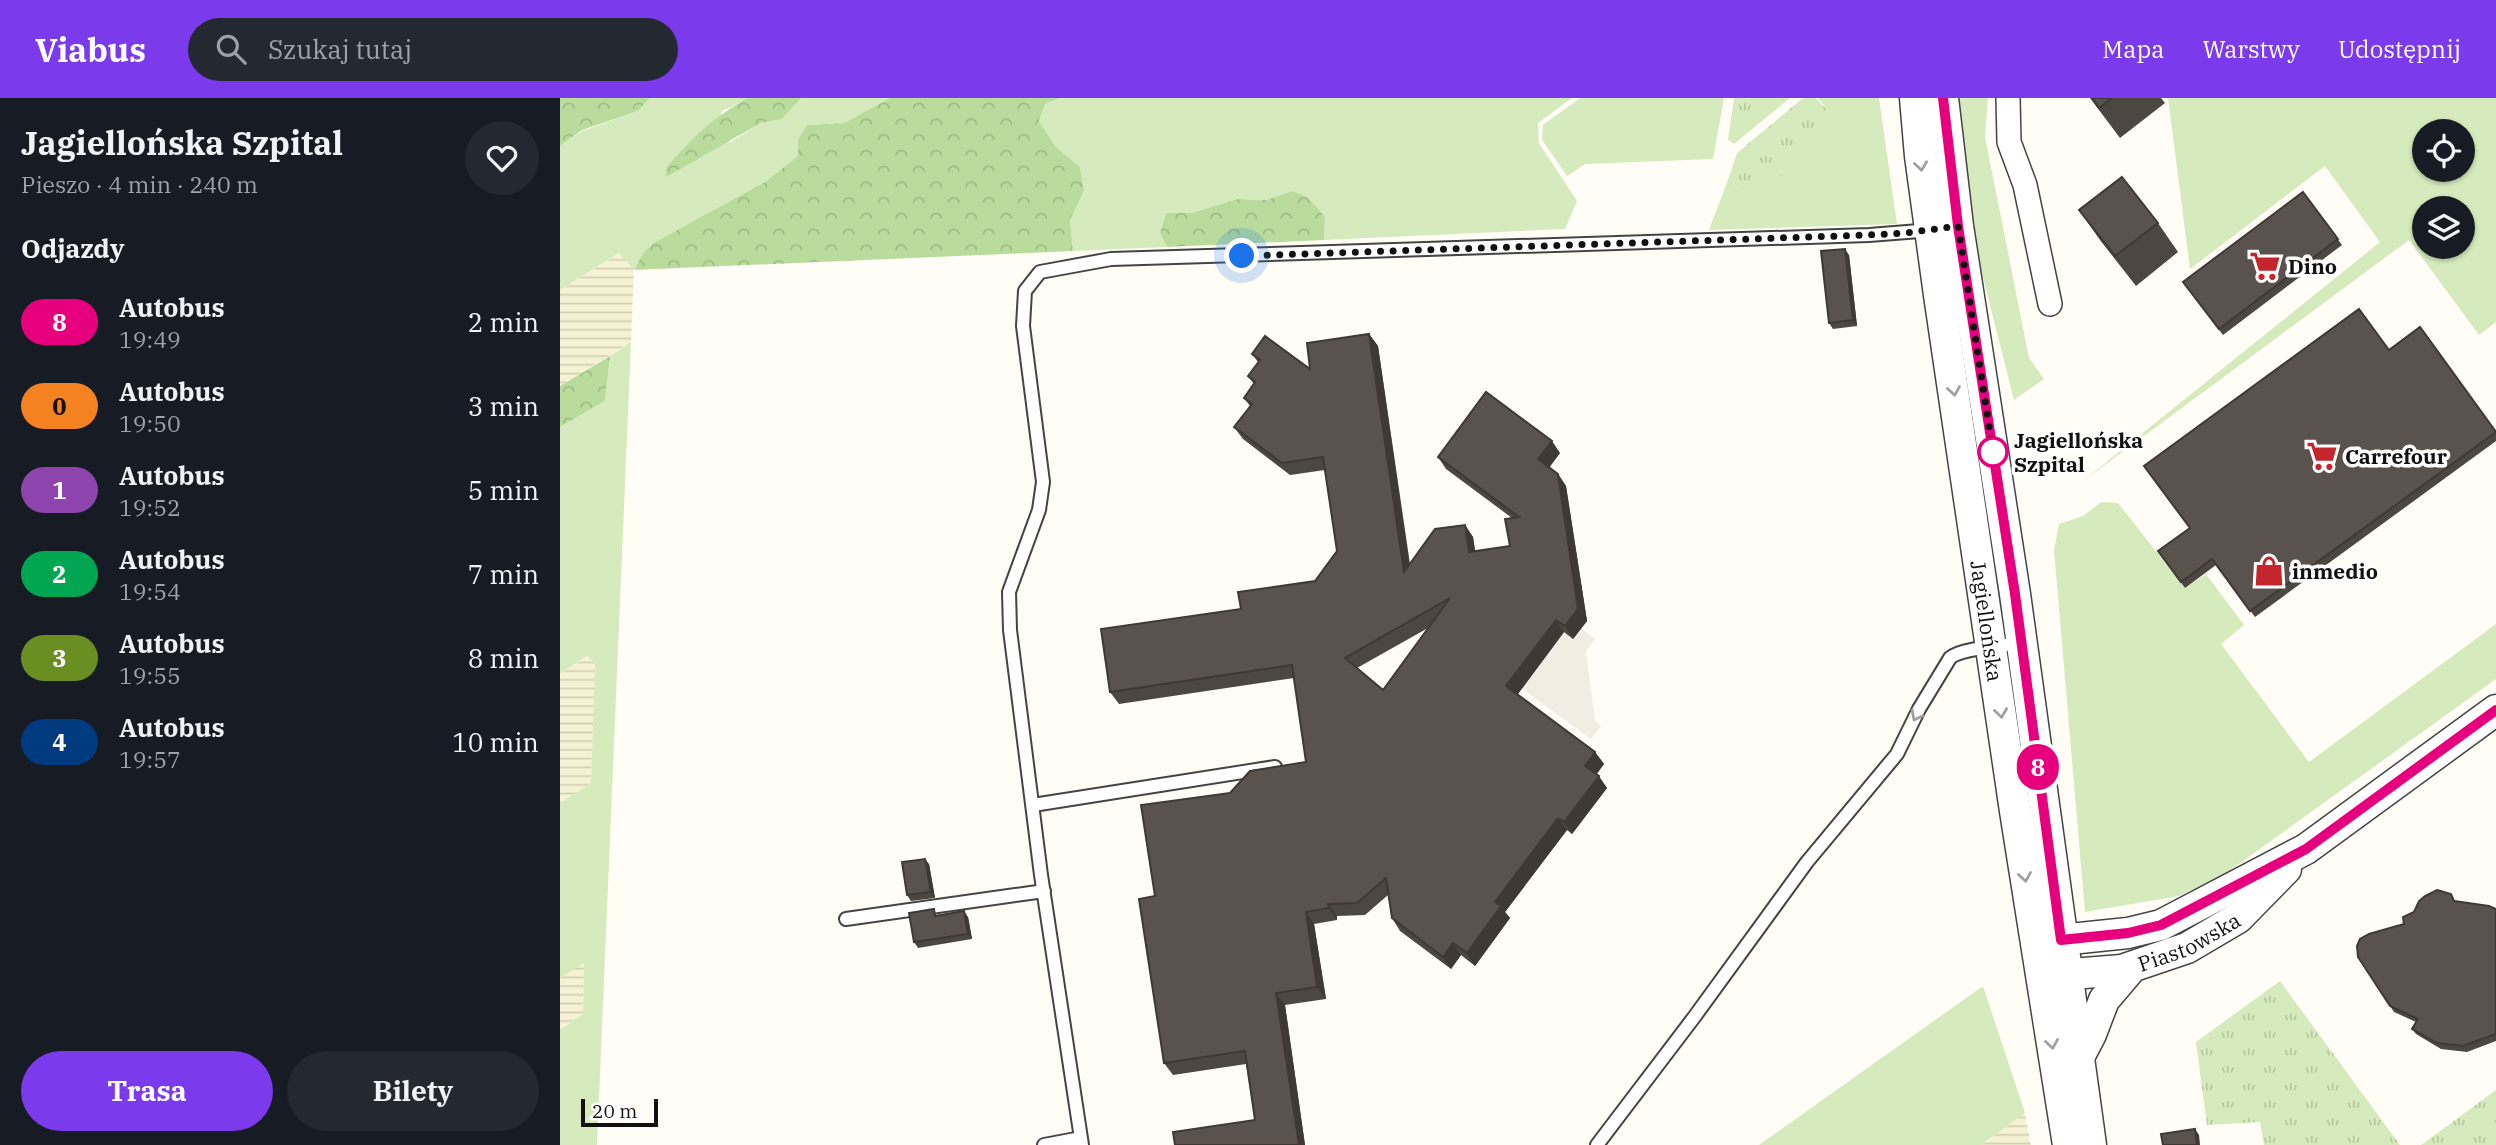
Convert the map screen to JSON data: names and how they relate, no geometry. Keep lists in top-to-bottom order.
{
  "streets": {
    "street": ["Jagiellońska", "Piastowska"]
  },
  "crossings": [
    ["Jagiellońska", "Piastowska"]
  ],
  "places": {
    "supermarket": ["Dino", "Carrefour"],
    "other": ["Jagiellońska Szpital"],
    "shop": ["inmedio"]
  },
  "lines": ["bus line 8"],
  "scale_bar": "20 m",
  "page": {
    "header": "Viabus",
    "search": "Szukaj tutaj",
    "nav": ["Mapa", "Warstwy", "Udostępnij"],
    "heading": [
      ["Jagiellońska Szpital", "Pieszo · 4 min · 240 m"],
      "Odjazdy"
    ],
    "on_map": "8",
    "list": [
      {
        "mark": "8",
        "name": "Autobus",
        "note": "19:49",
        "value": "2 min"
      },
      {
        "mark": "0",
        "name": "Autobus",
        "note": "19:50",
        "value": "3 min"
      },
      {
        "mark": "1",
        "name": "Autobus",
        "note": "19:52",
        "value": "5 min"
      },
      {
        "mark": "2",
        "name": "Autobus",
        "note": "19:54",
        "value": "7 min"
      },
      {
        "mark": "3",
        "name": "Autobus",
        "note": "19:55",
        "value": "8 min"
      },
      {
        "mark": "4",
        "name": "Autobus",
        "note": "19:57",
        "value": "10 min"
      }
    ],
    "buttons": ["Trasa", "Bilety"],
    "scale": "20 m"
  }
}
